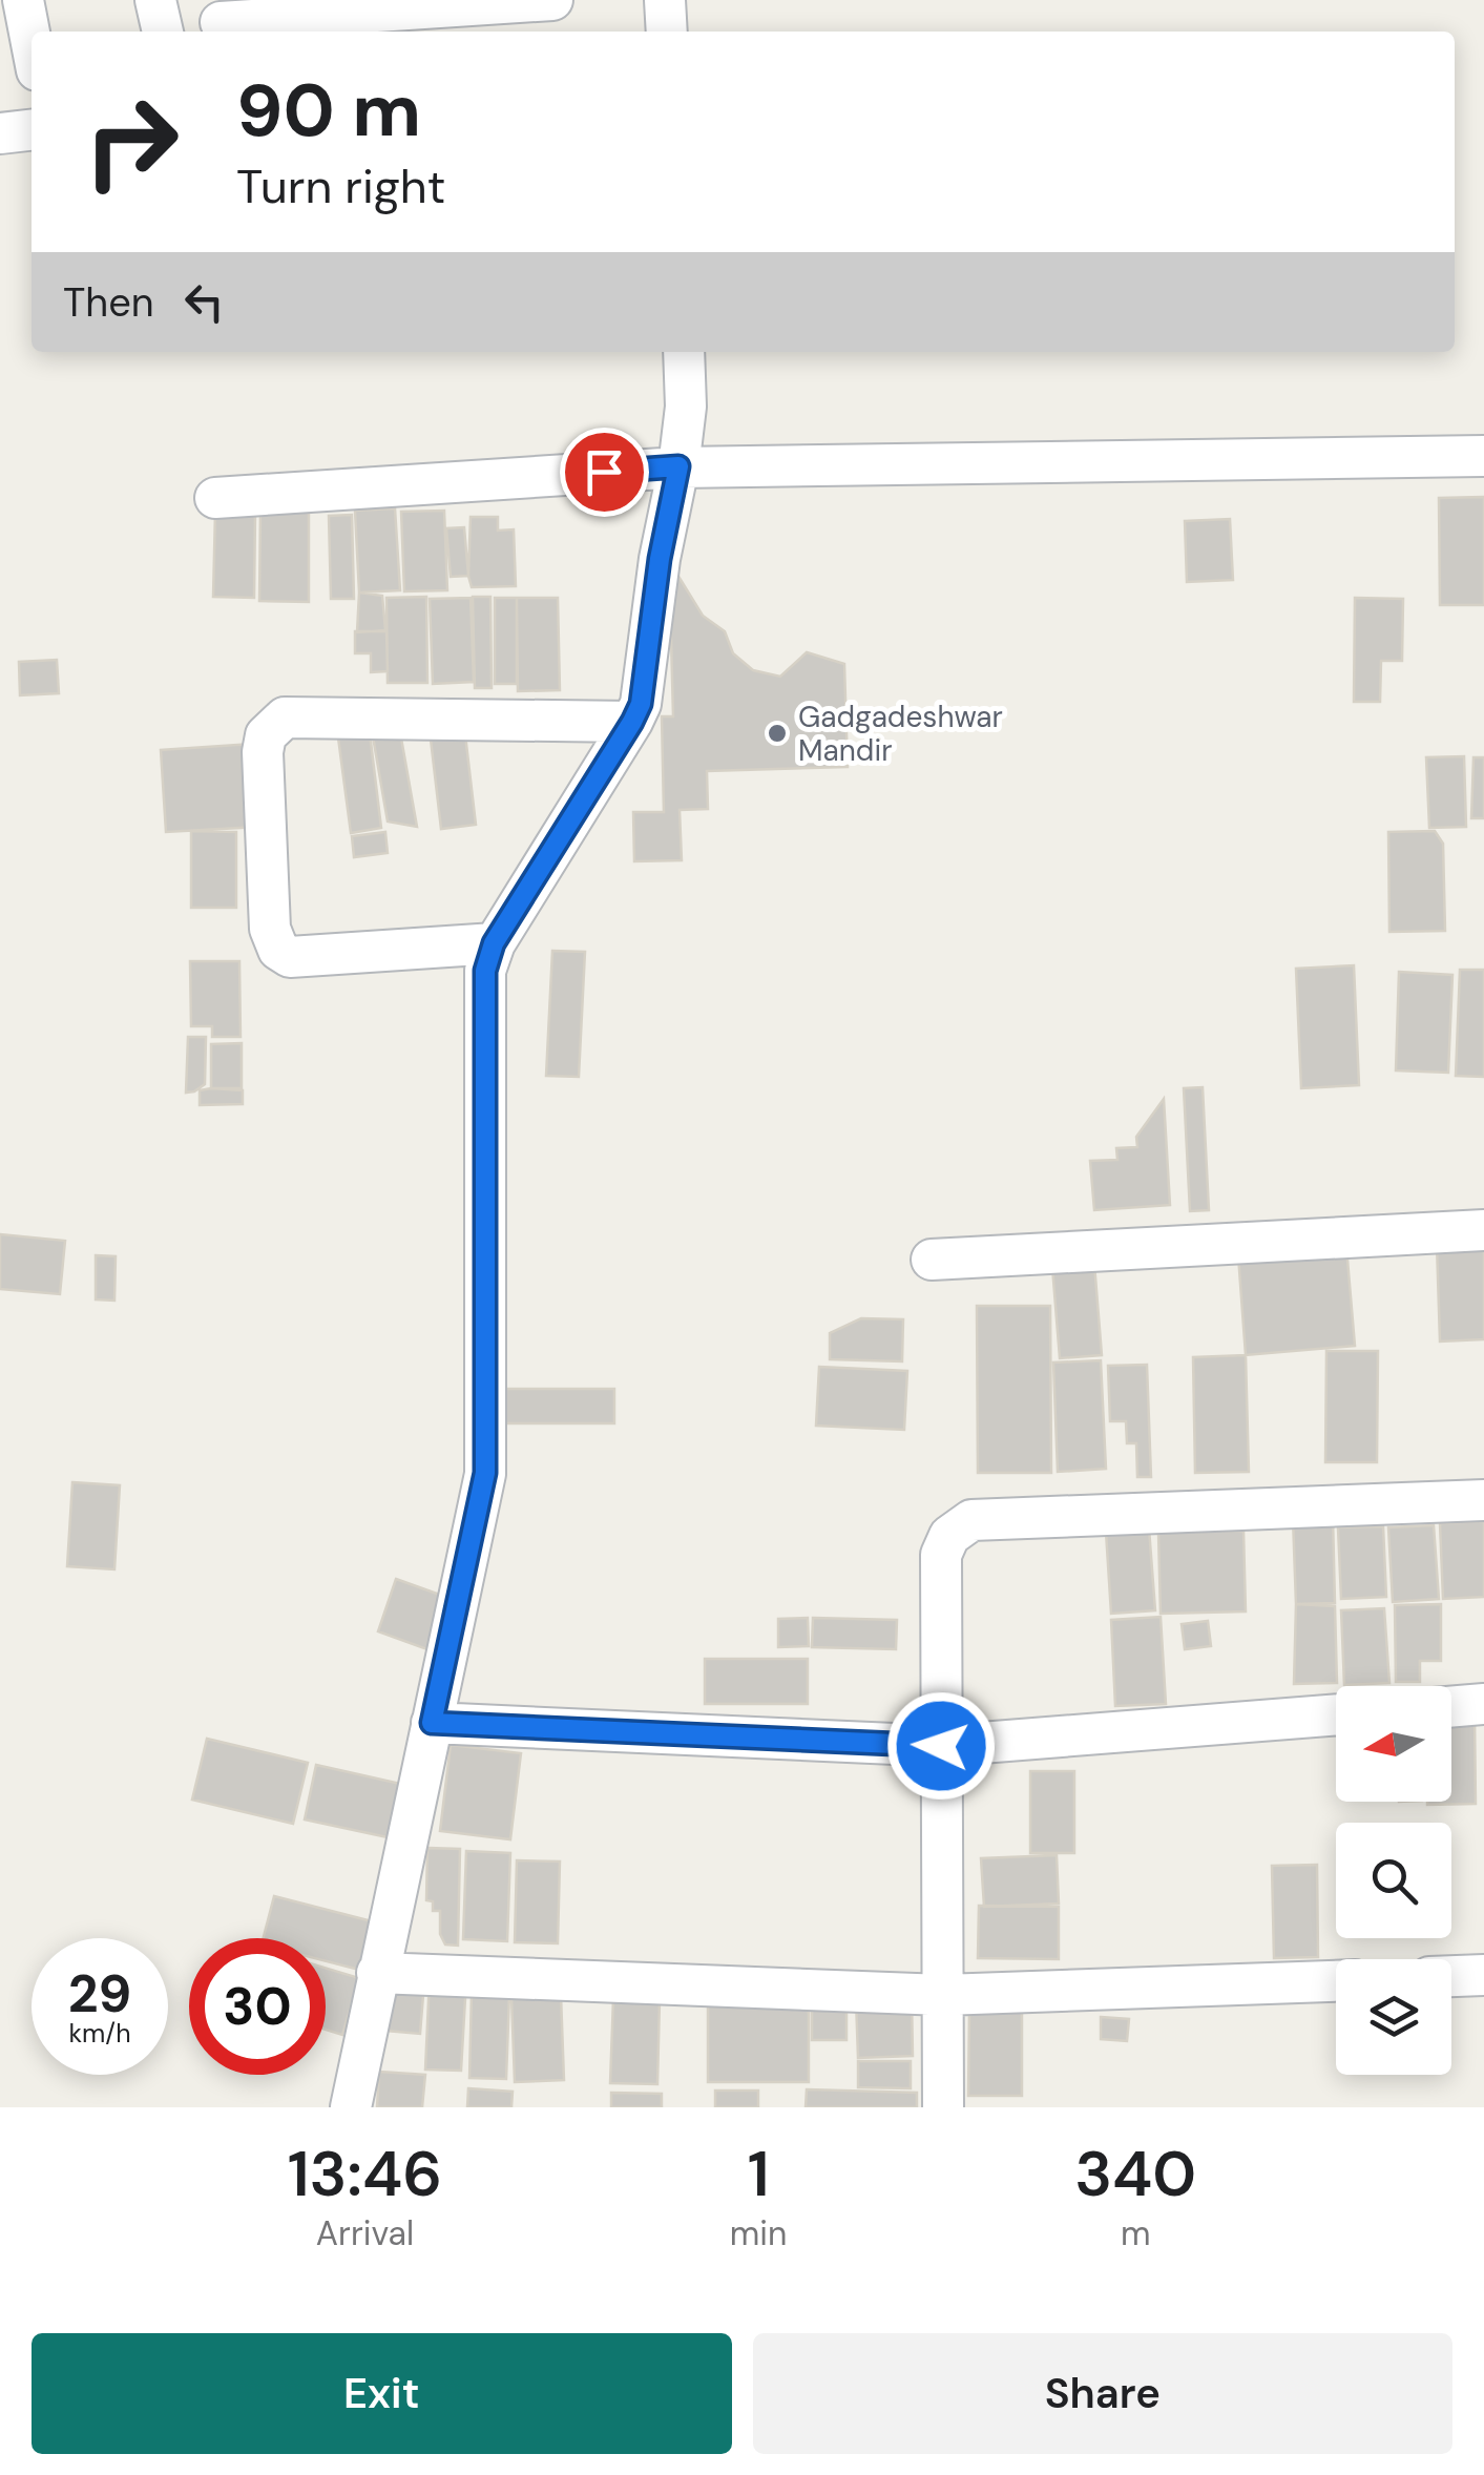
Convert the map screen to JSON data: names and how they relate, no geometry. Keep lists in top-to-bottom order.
{
  "places": ["Gadgadeshwar Mandir"],
  "north": "left",
  "page": {
    "turn": ["90 m", "Turn right"],
    "then": "Then",
    "speed": "29 km/h",
    "limit": "30",
    "eta": [
      "13:46",
      "Arrival",
      "1",
      "min",
      "340",
      "m"
    ],
    "buttons": ["Exit", "Share"]
  }
}
